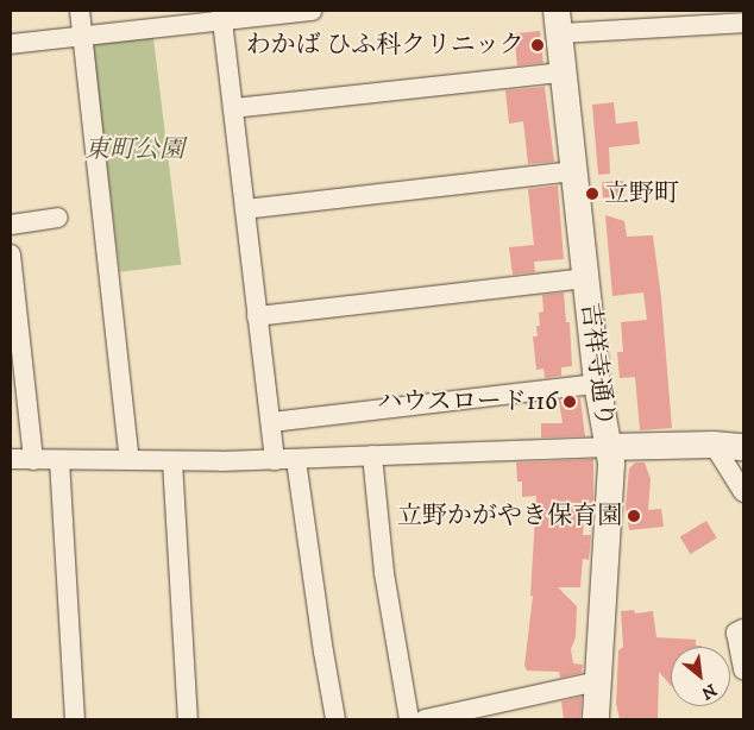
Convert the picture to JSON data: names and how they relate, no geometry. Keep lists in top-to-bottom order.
{
  "streets": {
    "main road": ["吉祥寺通り"]
  },
  "parks": ["東町公園"],
  "places": [
    "わかば ひふ科クリニック",
    "立野町",
    "ハウスロード116",
    "立野かがやき保育園"
  ],
  "north": "bottom right"
}
